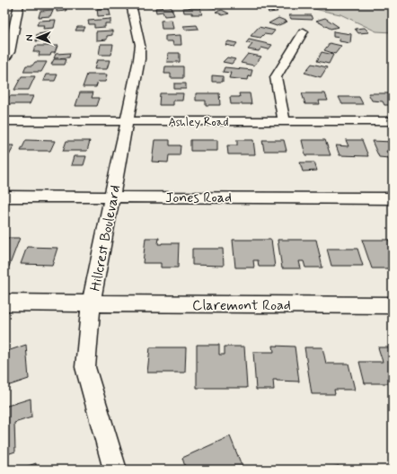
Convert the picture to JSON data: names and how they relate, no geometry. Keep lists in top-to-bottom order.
{
  "streets": {
    "street": [
      "Ashley Road",
      "Jones Road",
      "Hillcrest Boulevard",
      "Claremont Road"
    ]
  },
  "crossings": [
    ["Ashley Road", "Hillcrest Boulevard"],
    ["Jones Road", "Hillcrest Boulevard"],
    ["Hillcrest Boulevard", "Claremont Road"]
  ],
  "north": "left"
}
